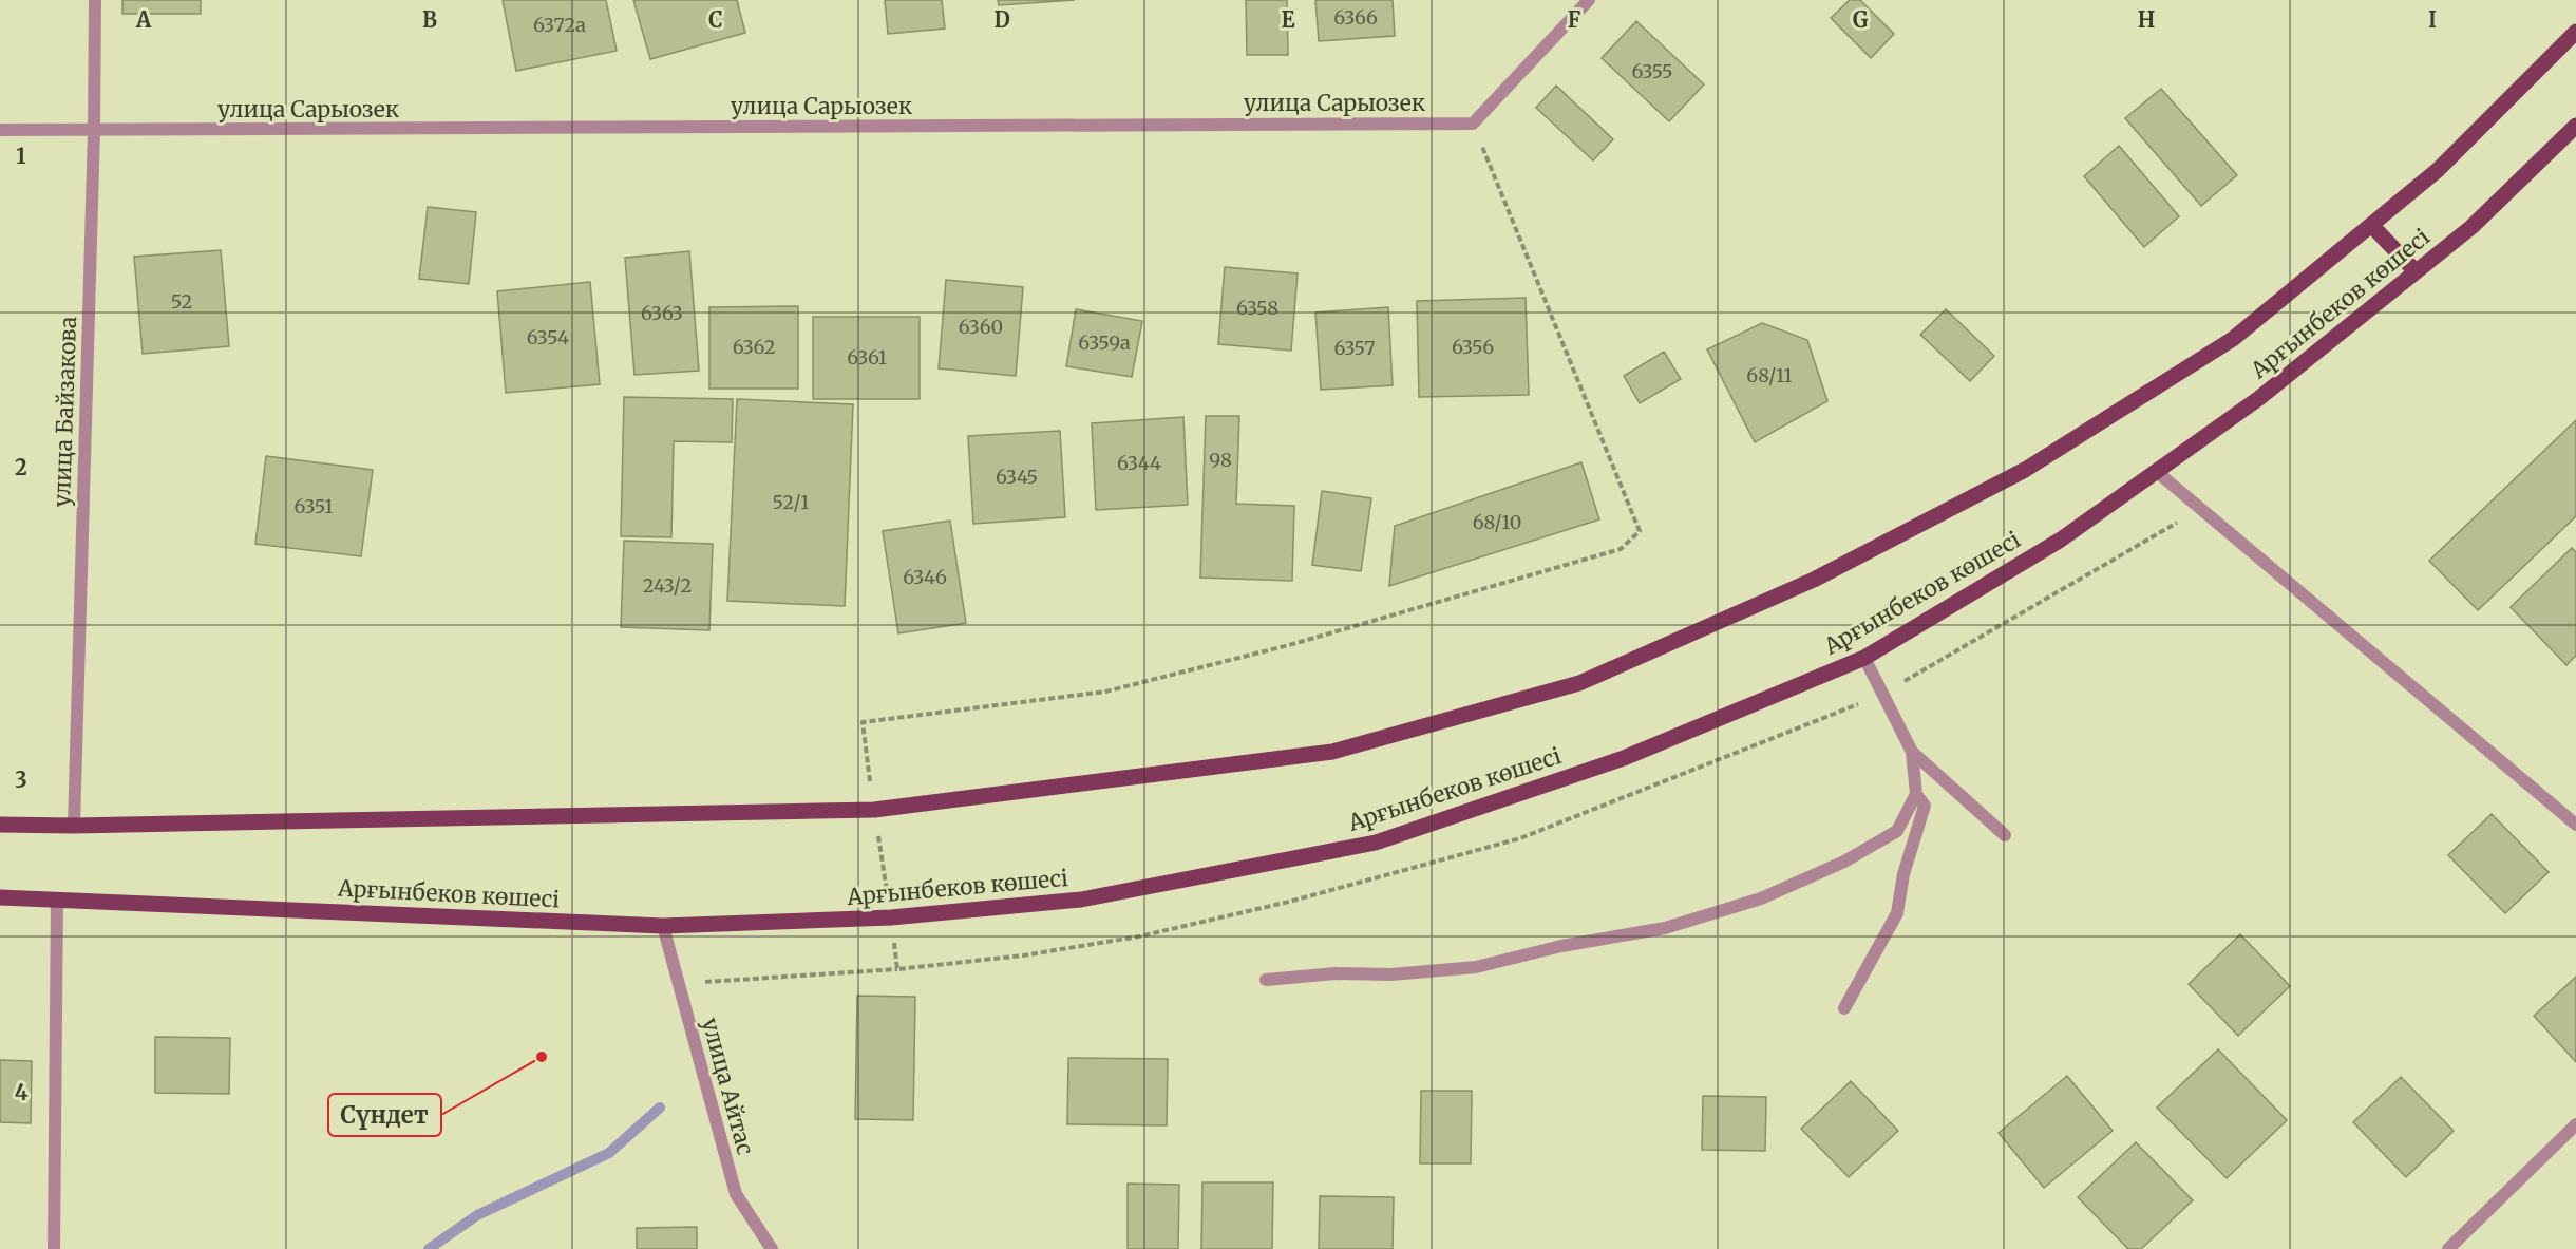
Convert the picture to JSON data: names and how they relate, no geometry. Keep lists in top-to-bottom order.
{
  "streets": {
    "main road": ["Арғынбеков көшесі"],
    "street": ["улица Сарыозек", "улица Байзакова", "улица Айтас"]
  },
  "crossings": [
    ["улица Сарыозек", "улица Байзакова"],
    ["Арғынбеков көшесі", "улица Байзакова"],
    ["Арғынбеков көшесі", "улица Айтас"]
  ],
  "places": ["Сүндет"],
  "house_numbers": [
    "6366",
    "6372а",
    "6355",
    "52",
    "6358",
    "6363",
    "6360",
    "6354",
    "6359а",
    "6362",
    "6356",
    "6357",
    "6361",
    "68/11",
    "98",
    "6344",
    "6345",
    "52/1",
    "6351",
    "68/10",
    "6346",
    "243/2"
  ],
  "grid": {
    "columns": [
      "A",
      "B",
      "C",
      "D",
      "E",
      "F",
      "G",
      "H",
      "I"
    ],
    "rows": [
      "1",
      "2",
      "3",
      "4"
    ]
  }
}
